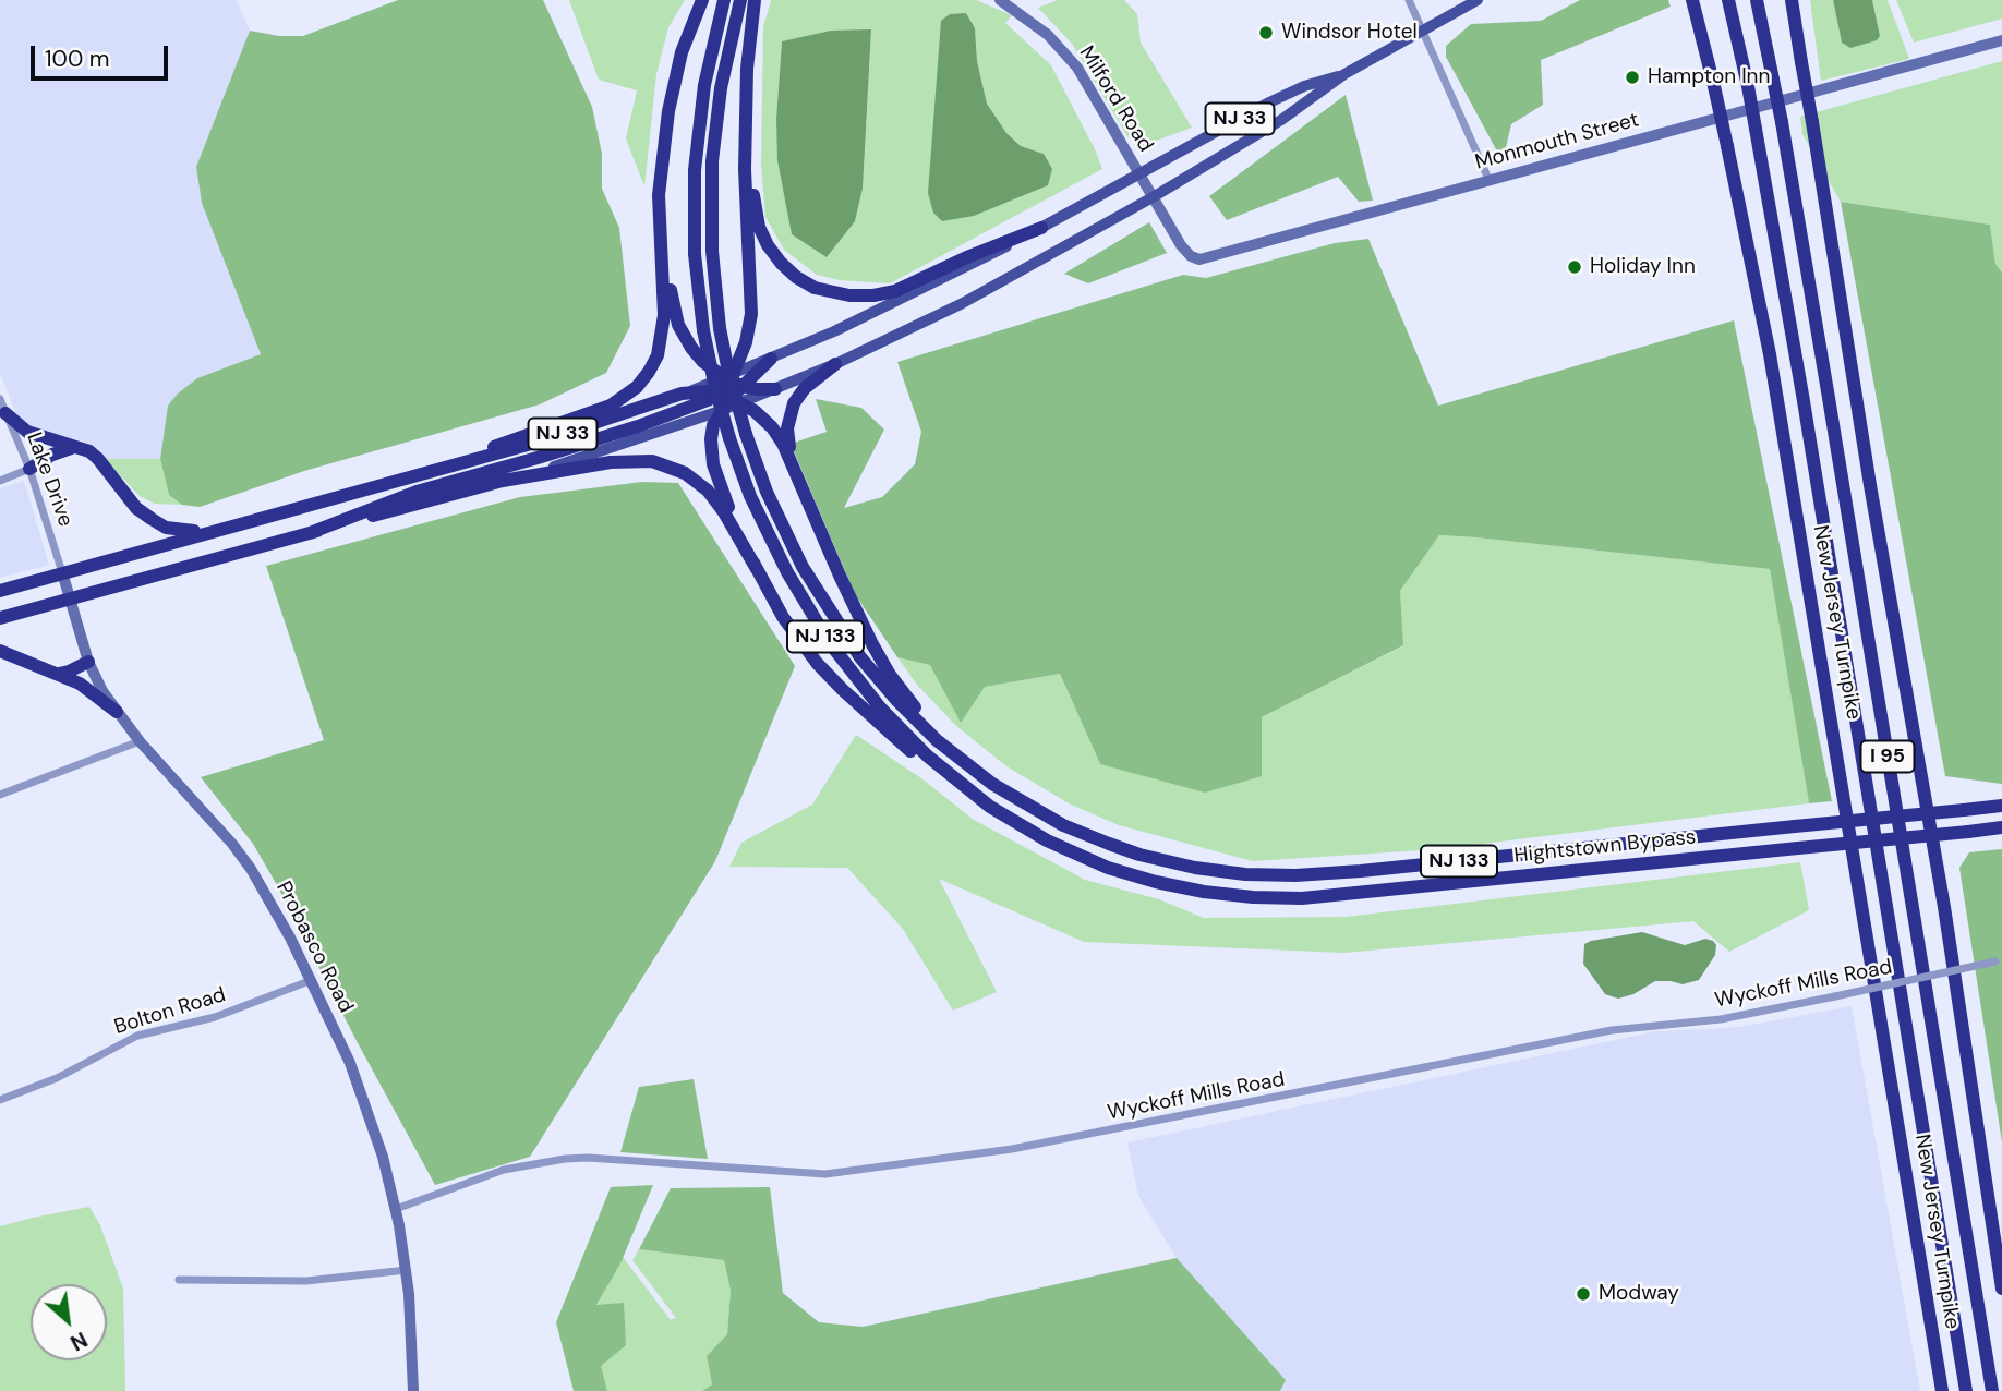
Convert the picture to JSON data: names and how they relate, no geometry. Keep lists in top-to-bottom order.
{
  "streets": {
    "highway": [
      "NJ 33",
      "New Jersey Turnpike",
      "NJ 133",
      "I 95",
      "Hightstown Bypass"
    ],
    "street": [
      "Milford Road",
      "Monmouth Street",
      "Lake Drive",
      "Probasco Road",
      "Wyckoff Mills Road",
      "Bolton Road"
    ]
  },
  "crossings": [
    ["Milford Road", "NJ 33"],
    ["Milford Road", "Monmouth Street"],
    ["NJ 33", "Monmouth Street"],
    ["NJ 33", "Lake Drive"],
    ["NJ 33", "Probasco Road"],
    ["Lake Drive", "Probasco Road"],
    ["Probasco Road", "Wyckoff Mills Road"],
    ["Probasco Road", "Bolton Road"]
  ],
  "places": [
    "Windsor Hotel",
    "Hampton Inn",
    "Holiday Inn",
    "Modway"
  ],
  "scale_bar": "100 m",
  "north": "bottom right"
}
